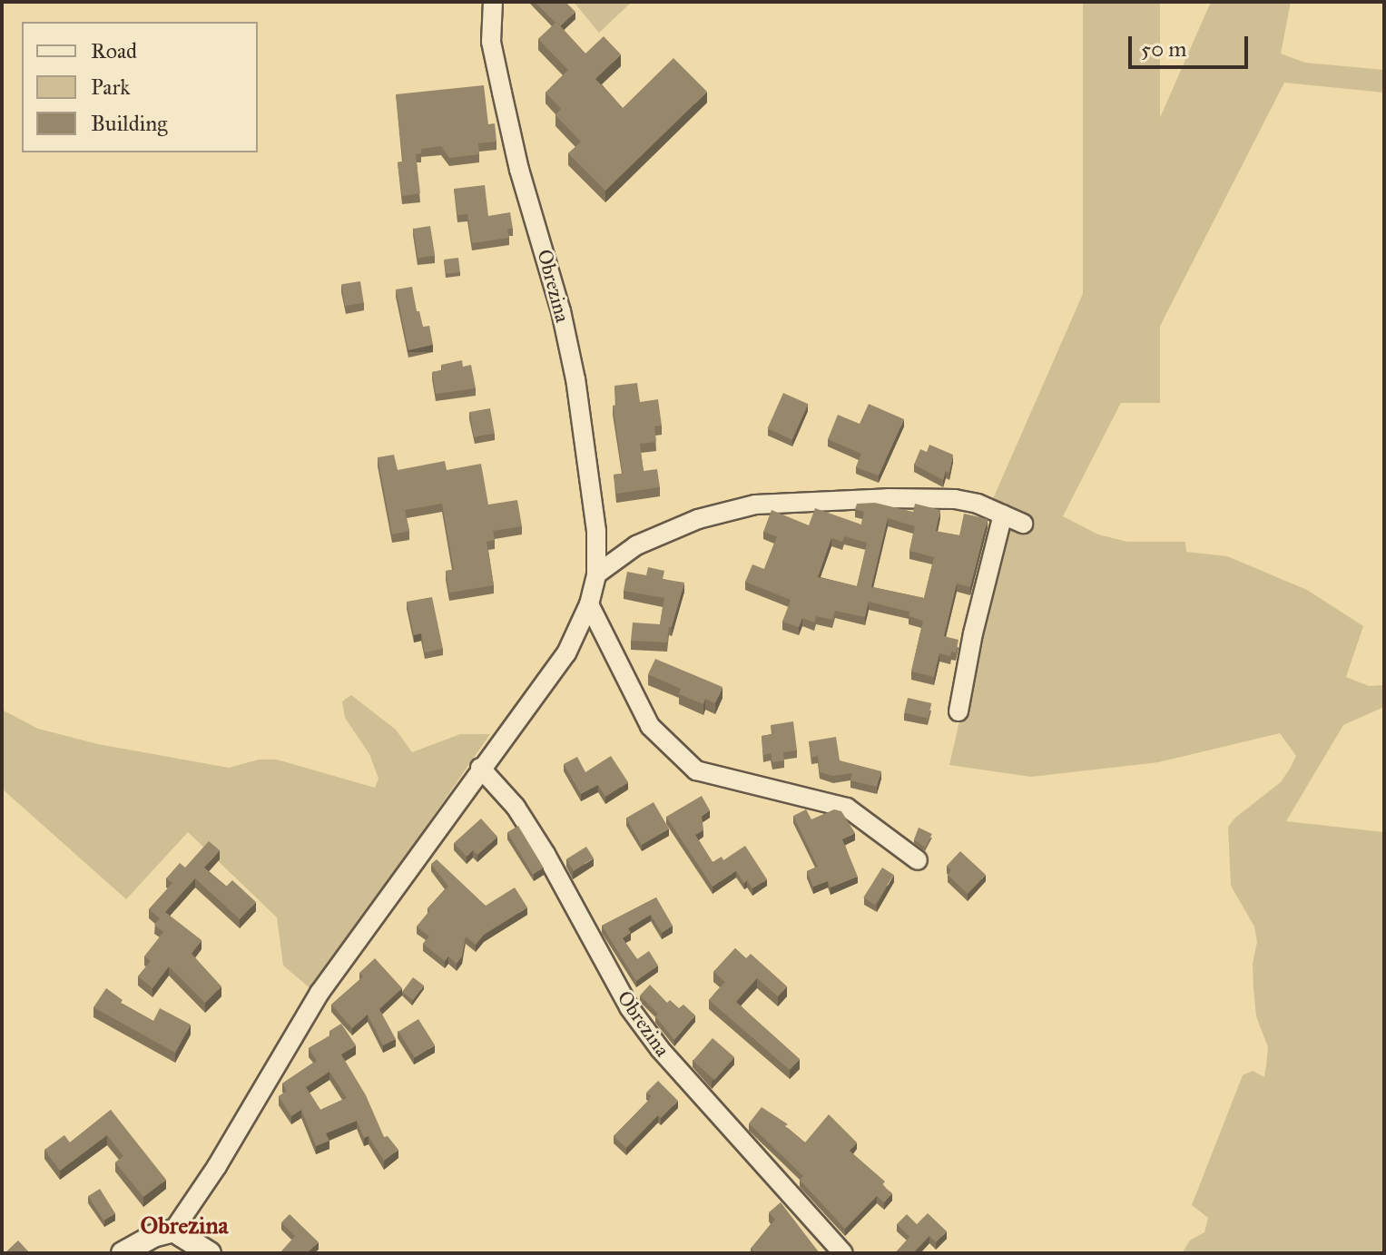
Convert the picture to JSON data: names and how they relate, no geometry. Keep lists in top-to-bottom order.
{
  "streets": {
    "street": ["Obrezina"]
  },
  "districts": ["Obrezina"],
  "legend": ["Road", "Park", "Building"],
  "scale_bar": "50 m"
}
